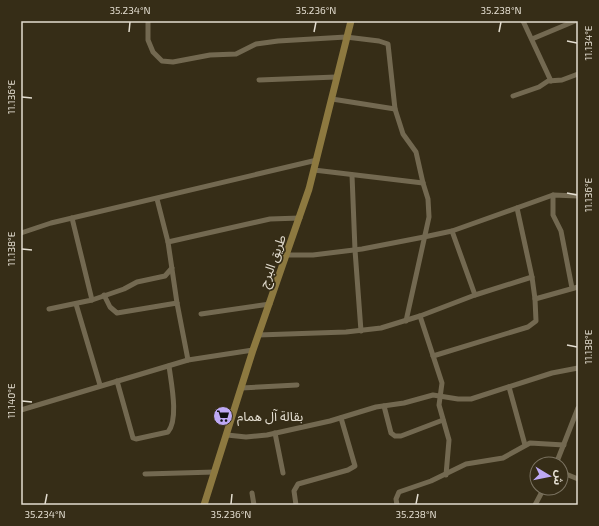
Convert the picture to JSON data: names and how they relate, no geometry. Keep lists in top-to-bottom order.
{
  "streets": {
    "street": ["طريق البرج"]
  },
  "places": {
    "supermarket": ["بقالة آل همام"]
  },
  "north": "right",
  "coordinates": [
    "35.234°N",
    "35.236°N",
    "35.238°N",
    "11.134°E",
    "11.136°E",
    "11.138°E",
    "11.140°E"
  ]
}
